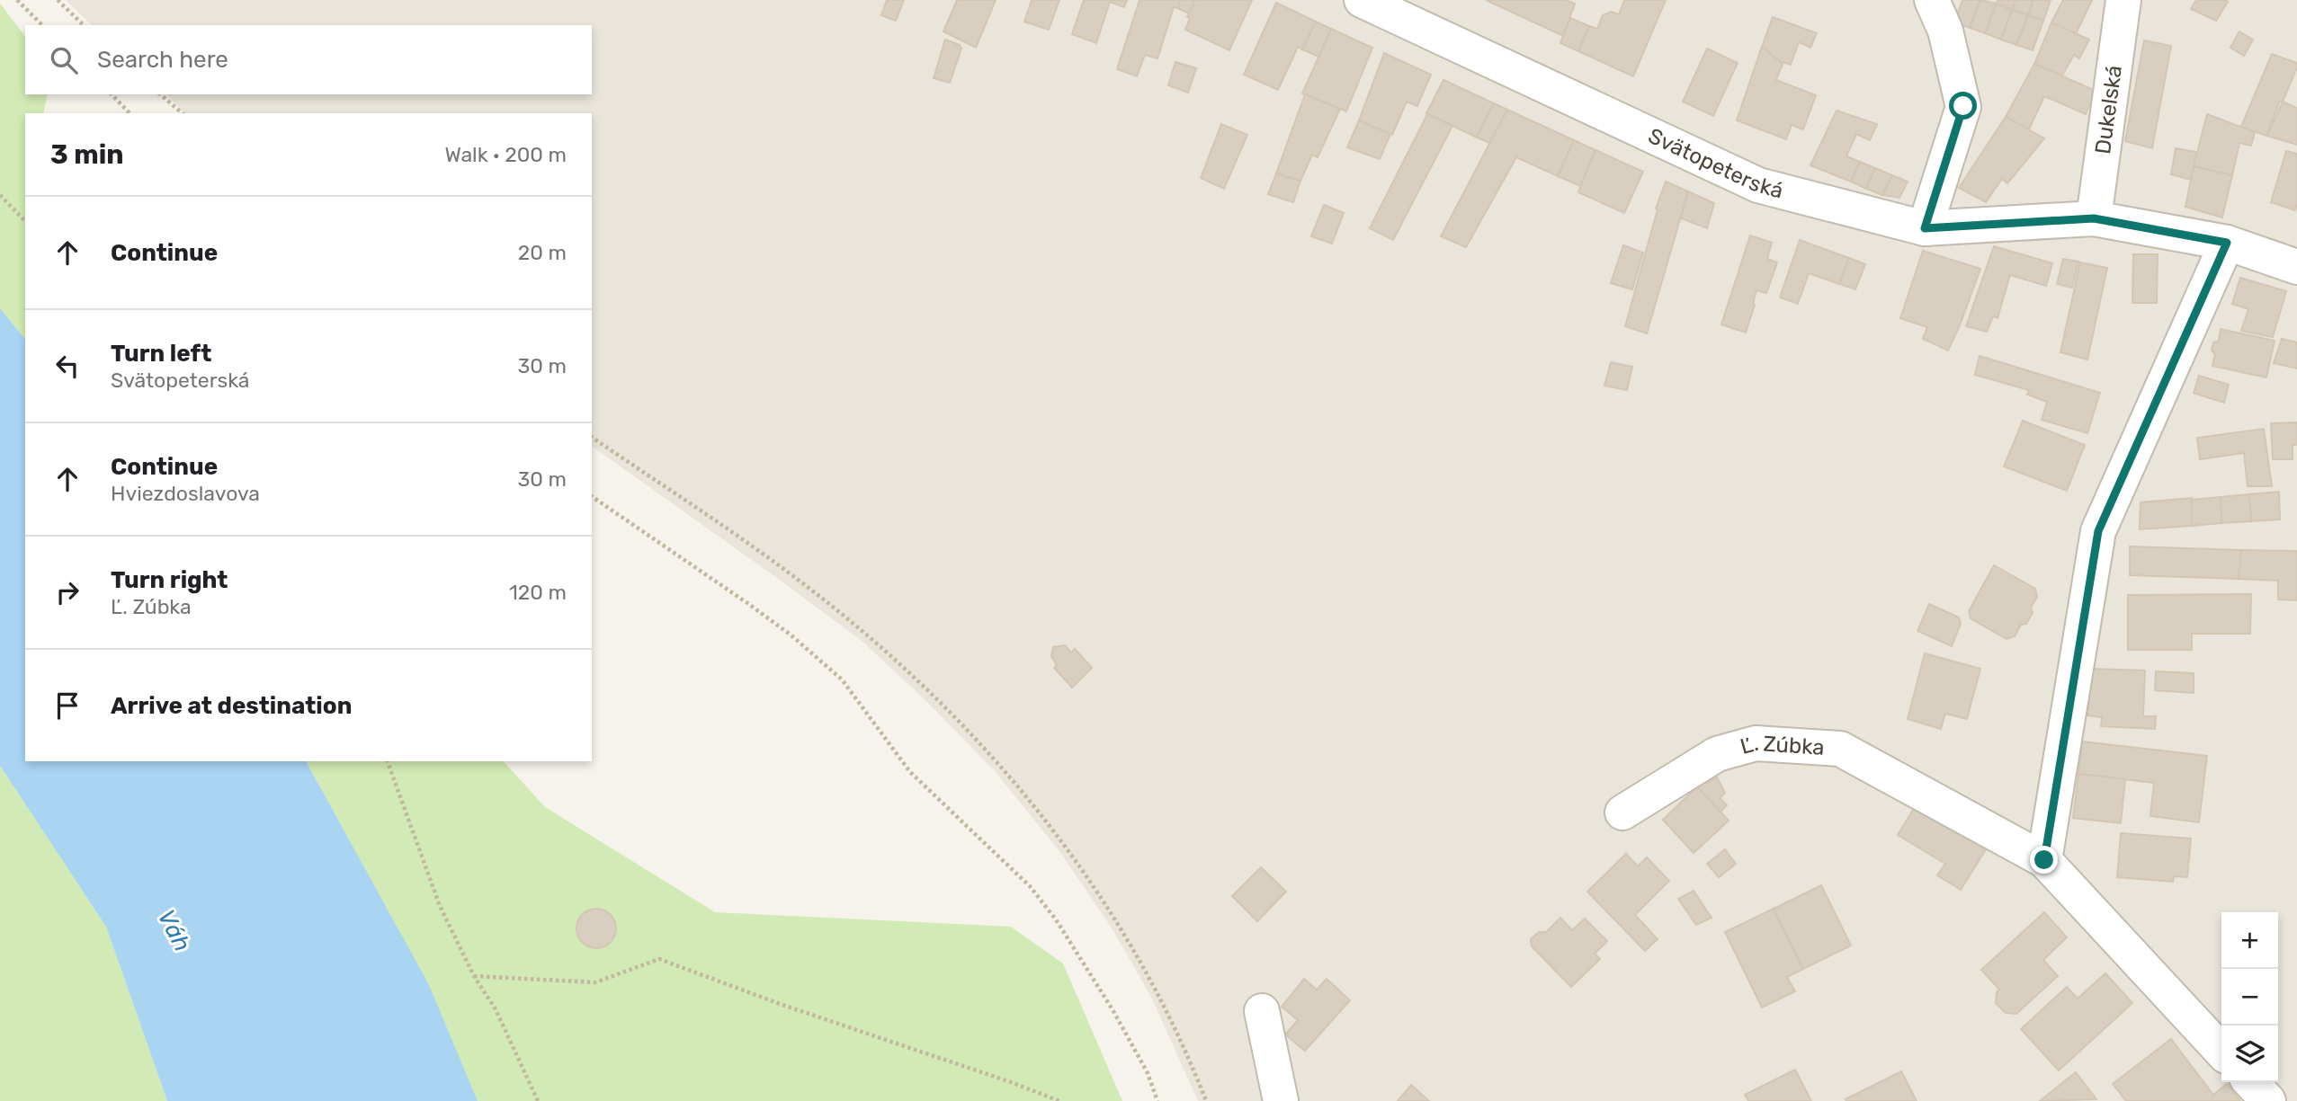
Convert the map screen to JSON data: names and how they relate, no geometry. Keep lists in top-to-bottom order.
{
  "streets": {
    "street": ["Dukelská", "Svätopeterská", "Ľ. Zúbka"]
  },
  "crossings": [
    ["Dukelská", "Svätopeterská"]
  ],
  "water": ["Váh"],
  "page": {
    "search": "Search here",
    "heading": ["3 min", "Walk · 200 m"],
    "list": [
      ["Continue", "20 m"],
      ["Turn left", "Svätopeterská", "30 m"],
      ["Continue", "Hviezdoslavova", "30 m"],
      ["Turn right", "Ľ. Zúbka", "120 m"],
      "Arrive at destination"
    ],
    "map_buttons": ["+", "−"]
  }
}
